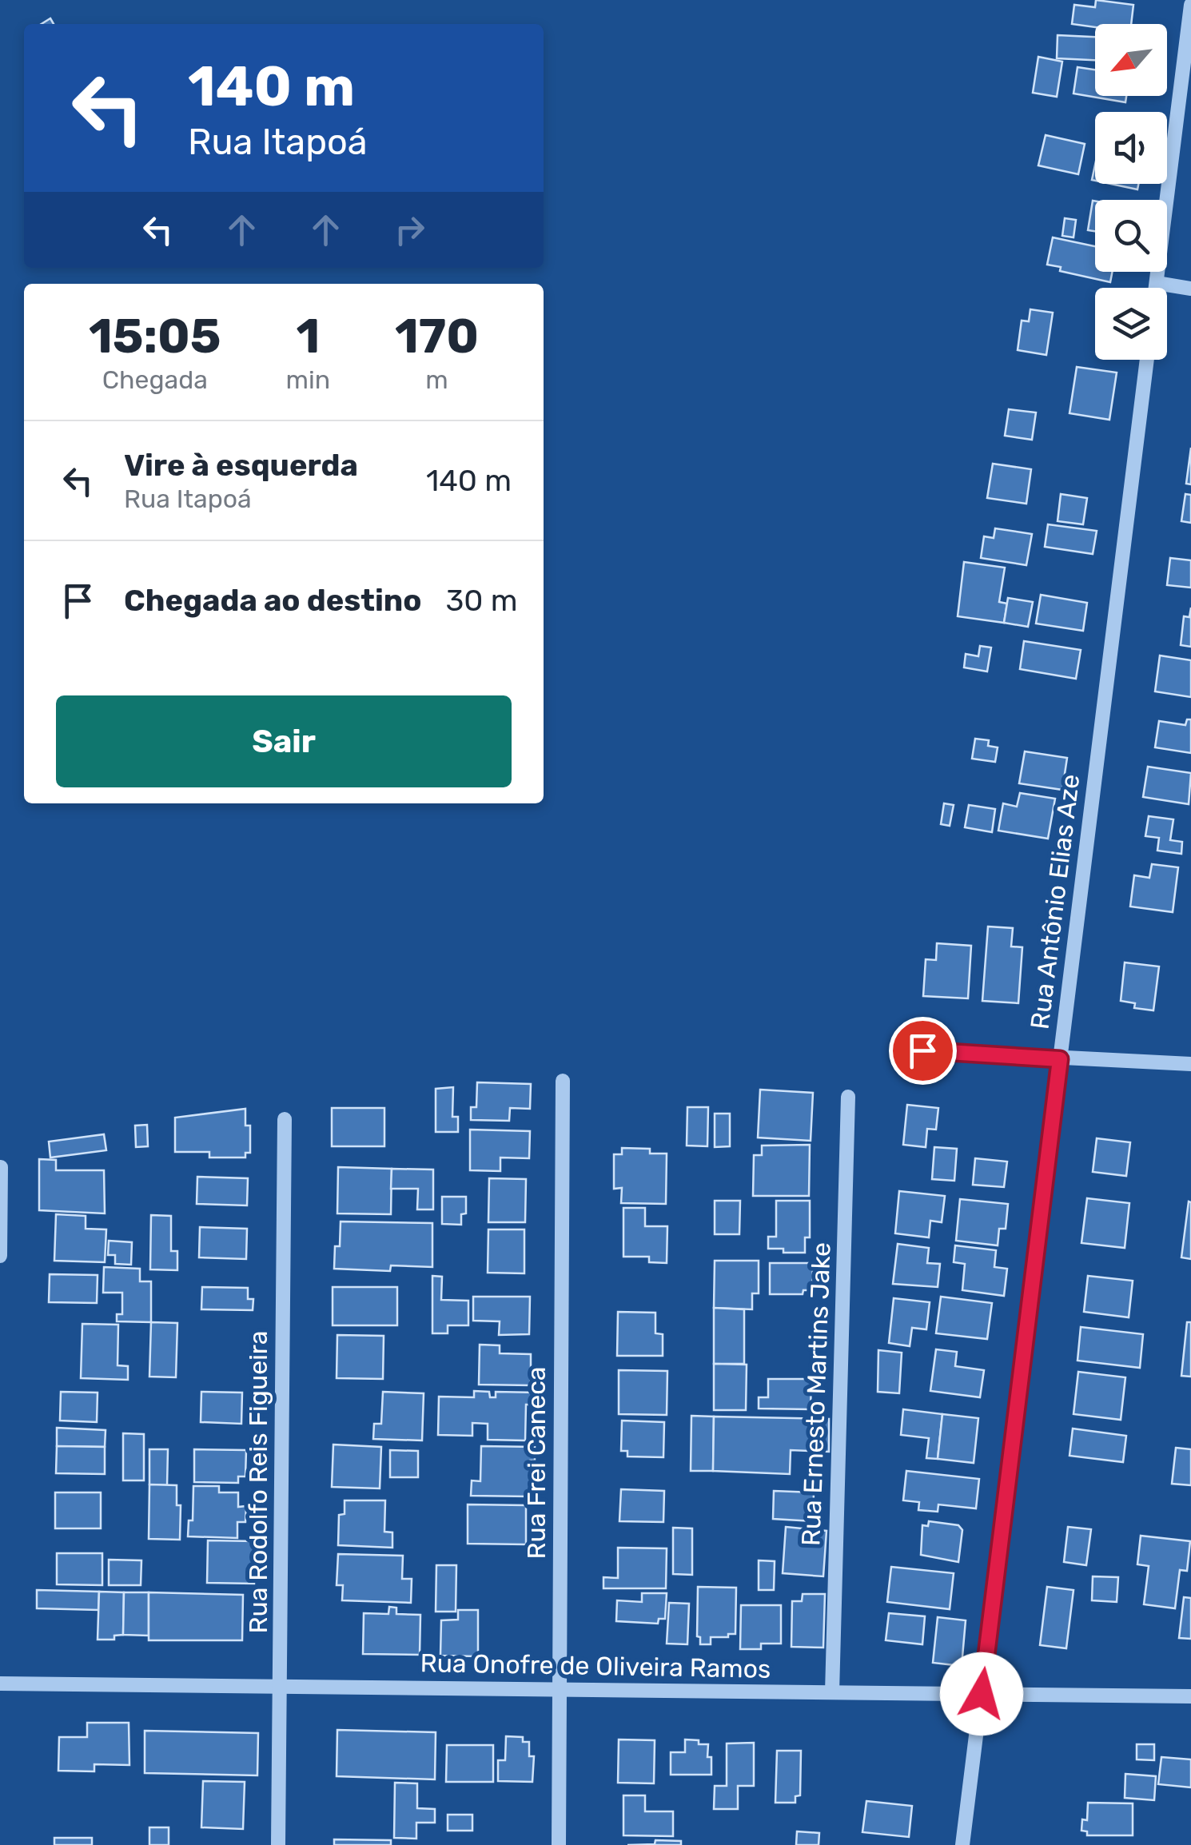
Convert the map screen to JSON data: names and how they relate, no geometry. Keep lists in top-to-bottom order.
{
  "streets": {
    "street": [
      "Rua Antônio Elias Aze",
      "Rua Ernesto Martins Jake",
      "Rua Frei Caneca",
      "Rua Rodolfo Reis Figueira",
      "Rua Onofre de Oliveira Ramos"
    ]
  },
  "crossings": [
    ["Rua Antônio Elias Aze", "Rua Onofre de Oliveira Ramos"],
    ["Rua Ernesto Martins Jake", "Rua Onofre de Oliveira Ramos"],
    ["Rua Frei Caneca", "Rua Onofre de Oliveira Ramos"],
    ["Rua Rodolfo Reis Figueira", "Rua Onofre de Oliveira Ramos"]
  ],
  "north": "bottom left",
  "page": {
    "turn": ["140 m", "Rua Itapoá"],
    "eta": [
      "15:05",
      "Chegada",
      "1",
      "min",
      "170",
      "m"
    ],
    "list": [
      {
        "name": "Vire à esquerda",
        "note": "Rua Itapoá",
        "value": "140 m"
      },
      {
        "name": "Chegada ao destino",
        "value": "30 m"
      }
    ],
    "buttons": "Sair"
  }
}
